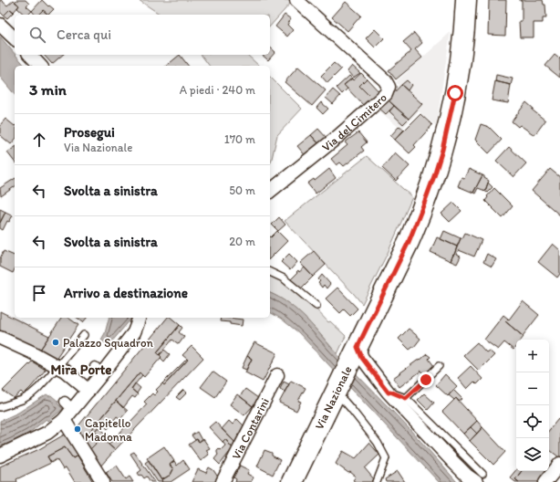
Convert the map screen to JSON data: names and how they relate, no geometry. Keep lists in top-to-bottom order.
{
  "streets": {
    "main road": ["Via Nazionale"],
    "street": ["Via del Cimitero", "Via Contarini"]
  },
  "districts": ["Mira Porte"],
  "places": ["Palazzo Squadron", "Capitello Madonna"],
  "page": {
    "search": "Cerca qui",
    "heading": ["3 min", "A piedi · 240 m"],
    "list": [
      ["Prosegui", "Via Nazionale", "170 m"],
      ["Svolta a sinistra", "50 m"],
      ["Svolta a sinistra", "20 m"],
      "Arrivo a destinazione"
    ],
    "map_buttons": ["+", "−"]
  }
}
